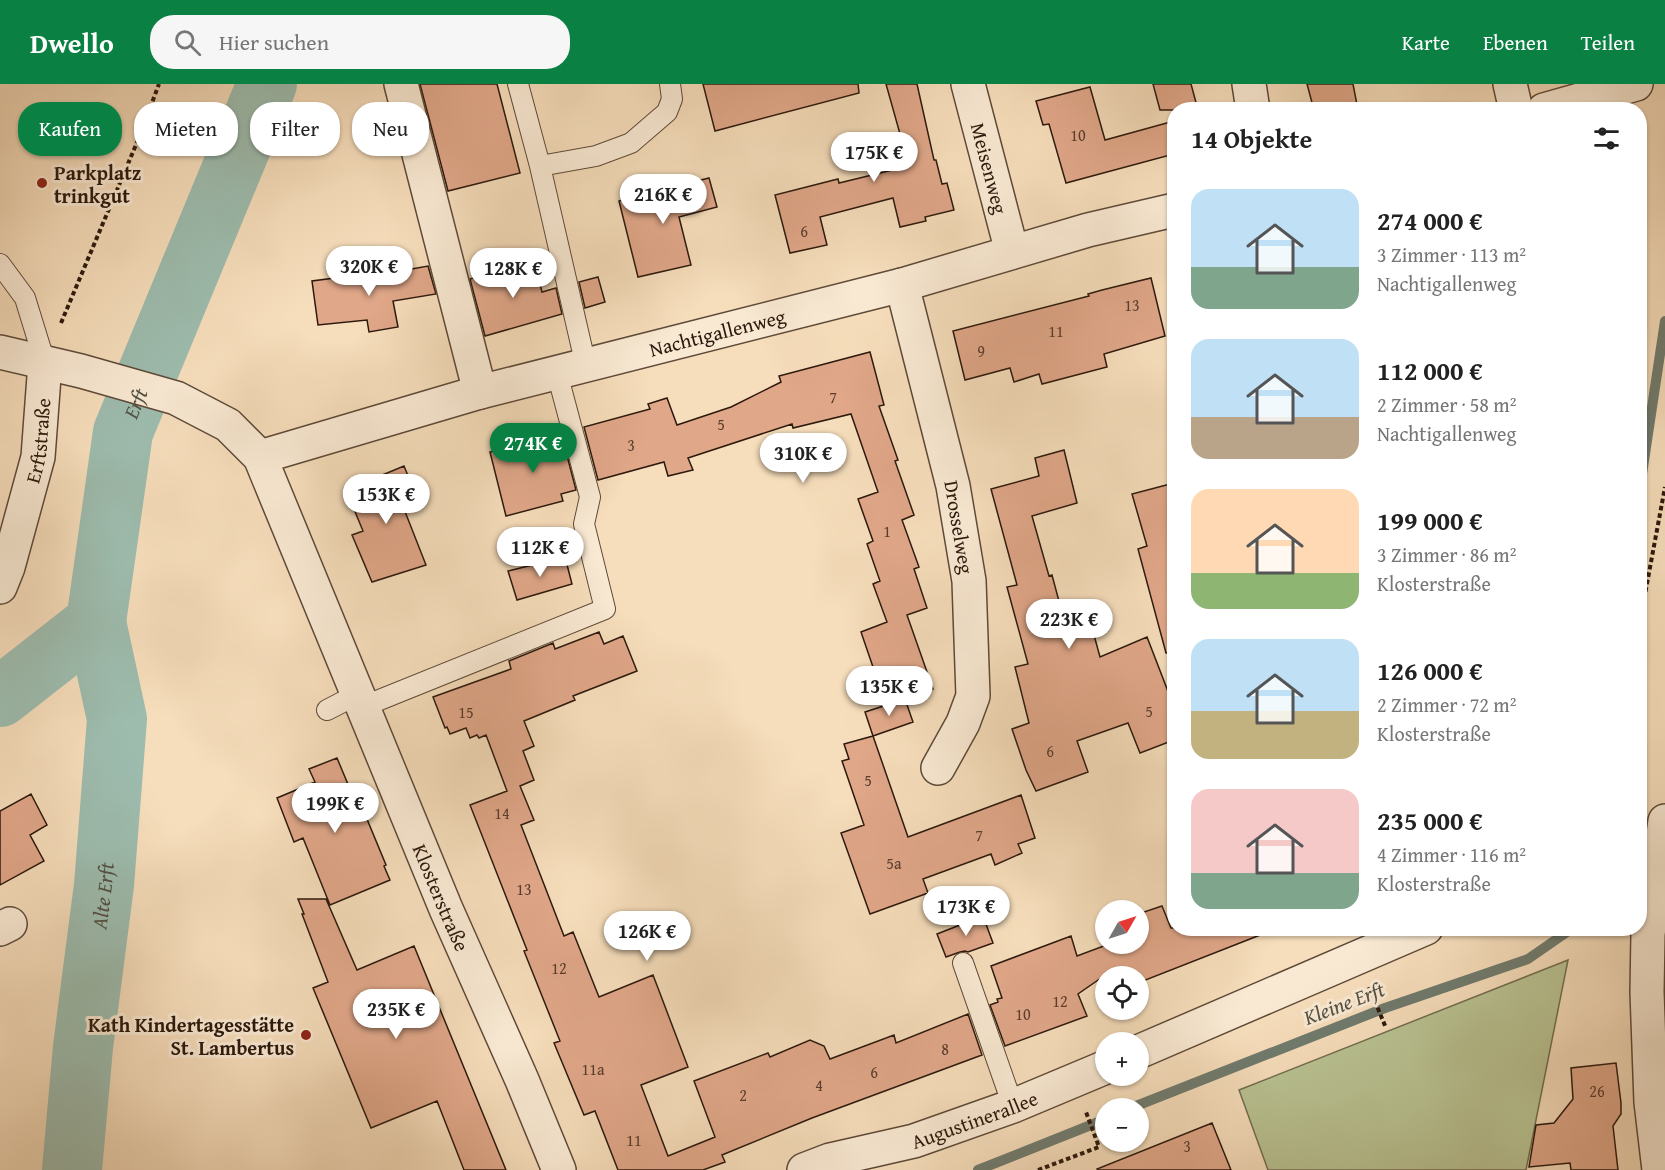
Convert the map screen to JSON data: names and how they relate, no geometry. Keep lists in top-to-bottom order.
{
  "streets": {
    "street": [
      "Meisenweg",
      "Nachtigallenweg",
      "Erftstraße",
      "Drosselweg",
      "Klosterstraße",
      "Augustinerallee"
    ]
  },
  "crossings": [
    ["Meisenweg", "Nachtigallenweg"],
    ["Nachtigallenweg", "Drosselweg"],
    ["Nachtigallenweg", "Klosterstraße"]
  ],
  "water": ["Erft", "Alte Erft", "Kleine Erft"],
  "places": ["Parkplatz trinkgut", "Kath Kindertagesstätte St. Lambertus"],
  "house_numbers": [
    "10",
    "6",
    "13",
    "11",
    "9",
    "7",
    "5",
    "3",
    "1",
    "5",
    "15",
    "6",
    "5",
    "14",
    "7",
    "5a",
    "13",
    "12",
    "12",
    "10",
    "8",
    "11a",
    "6",
    "4",
    "26",
    "2",
    "11",
    "3"
  ],
  "north": "top right",
  "page": {
    "header": "Dwello",
    "search": "Hier suchen",
    "nav": ["Karte", "Ebenen", "Teilen"],
    "chip": [
      "Kaufen",
      "Mieten",
      "Filter",
      "Neu"
    ],
    "heading": "14 Objekte",
    "price": [
      "175K €",
      "216K €",
      "320K €",
      "128K €",
      "274K €",
      "310K €",
      "153K €",
      "112K €",
      "223K €",
      "135K €",
      "199K €",
      "173K €",
      "126K €",
      "235K €"
    ],
    "list": [
      {
        "name": "274 000 €",
        "note": "3 Zimmer · 113 m² · Nachtigallenweg"
      },
      {
        "name": "112 000 €",
        "note": "2 Zimmer · 58 m² · Nachtigallenweg"
      },
      {
        "name": "199 000 €",
        "note": "3 Zimmer · 86 m² · Klosterstraße"
      },
      {
        "name": "126 000 €",
        "note": "2 Zimmer · 72 m² · Klosterstraße"
      },
      {
        "name": "235 000 €",
        "note": "4 Zimmer · 116 m² · Klosterstraße"
      }
    ],
    "map_buttons": ["+", "−"]
  }
}
